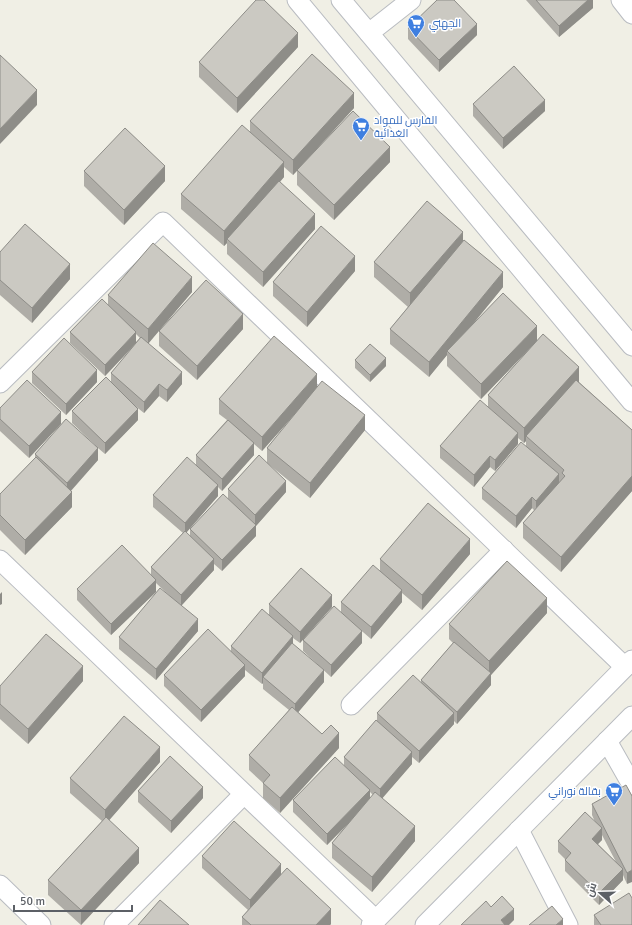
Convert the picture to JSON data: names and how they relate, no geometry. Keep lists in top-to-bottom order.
{
  "places": {
    "supermarket": ["الجهني", "الفارس للمواد الغذائية", "بقالة نوراني"]
  },
  "scale_bar": "50 m",
  "north": "left"
}
